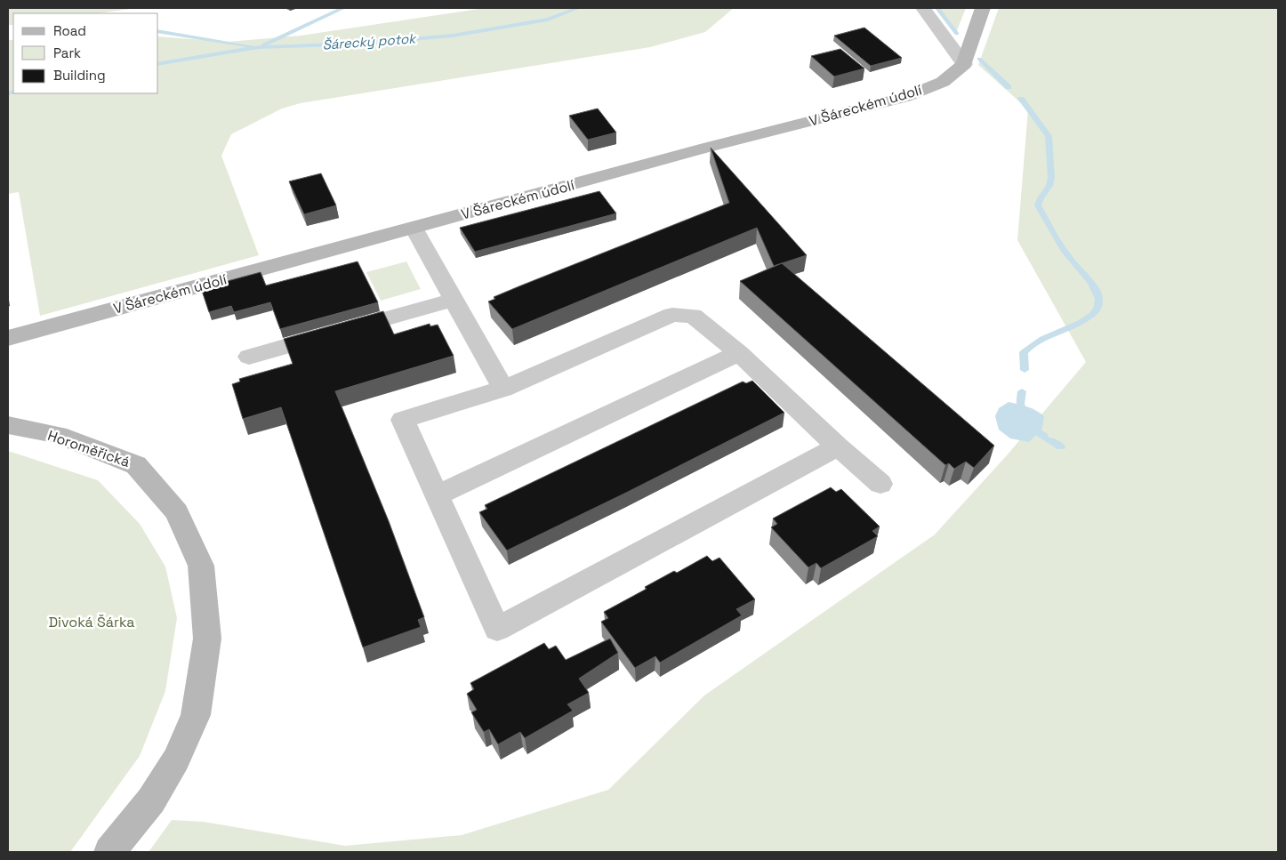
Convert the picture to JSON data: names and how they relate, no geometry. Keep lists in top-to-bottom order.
{
  "streets": {
    "street": ["V Šáreckém údolí", "Horoměřická"]
  },
  "water": ["Šárecký potok"],
  "parks": ["Divoká Šárka"],
  "legend": ["Road", "Park", "Building"]
}
